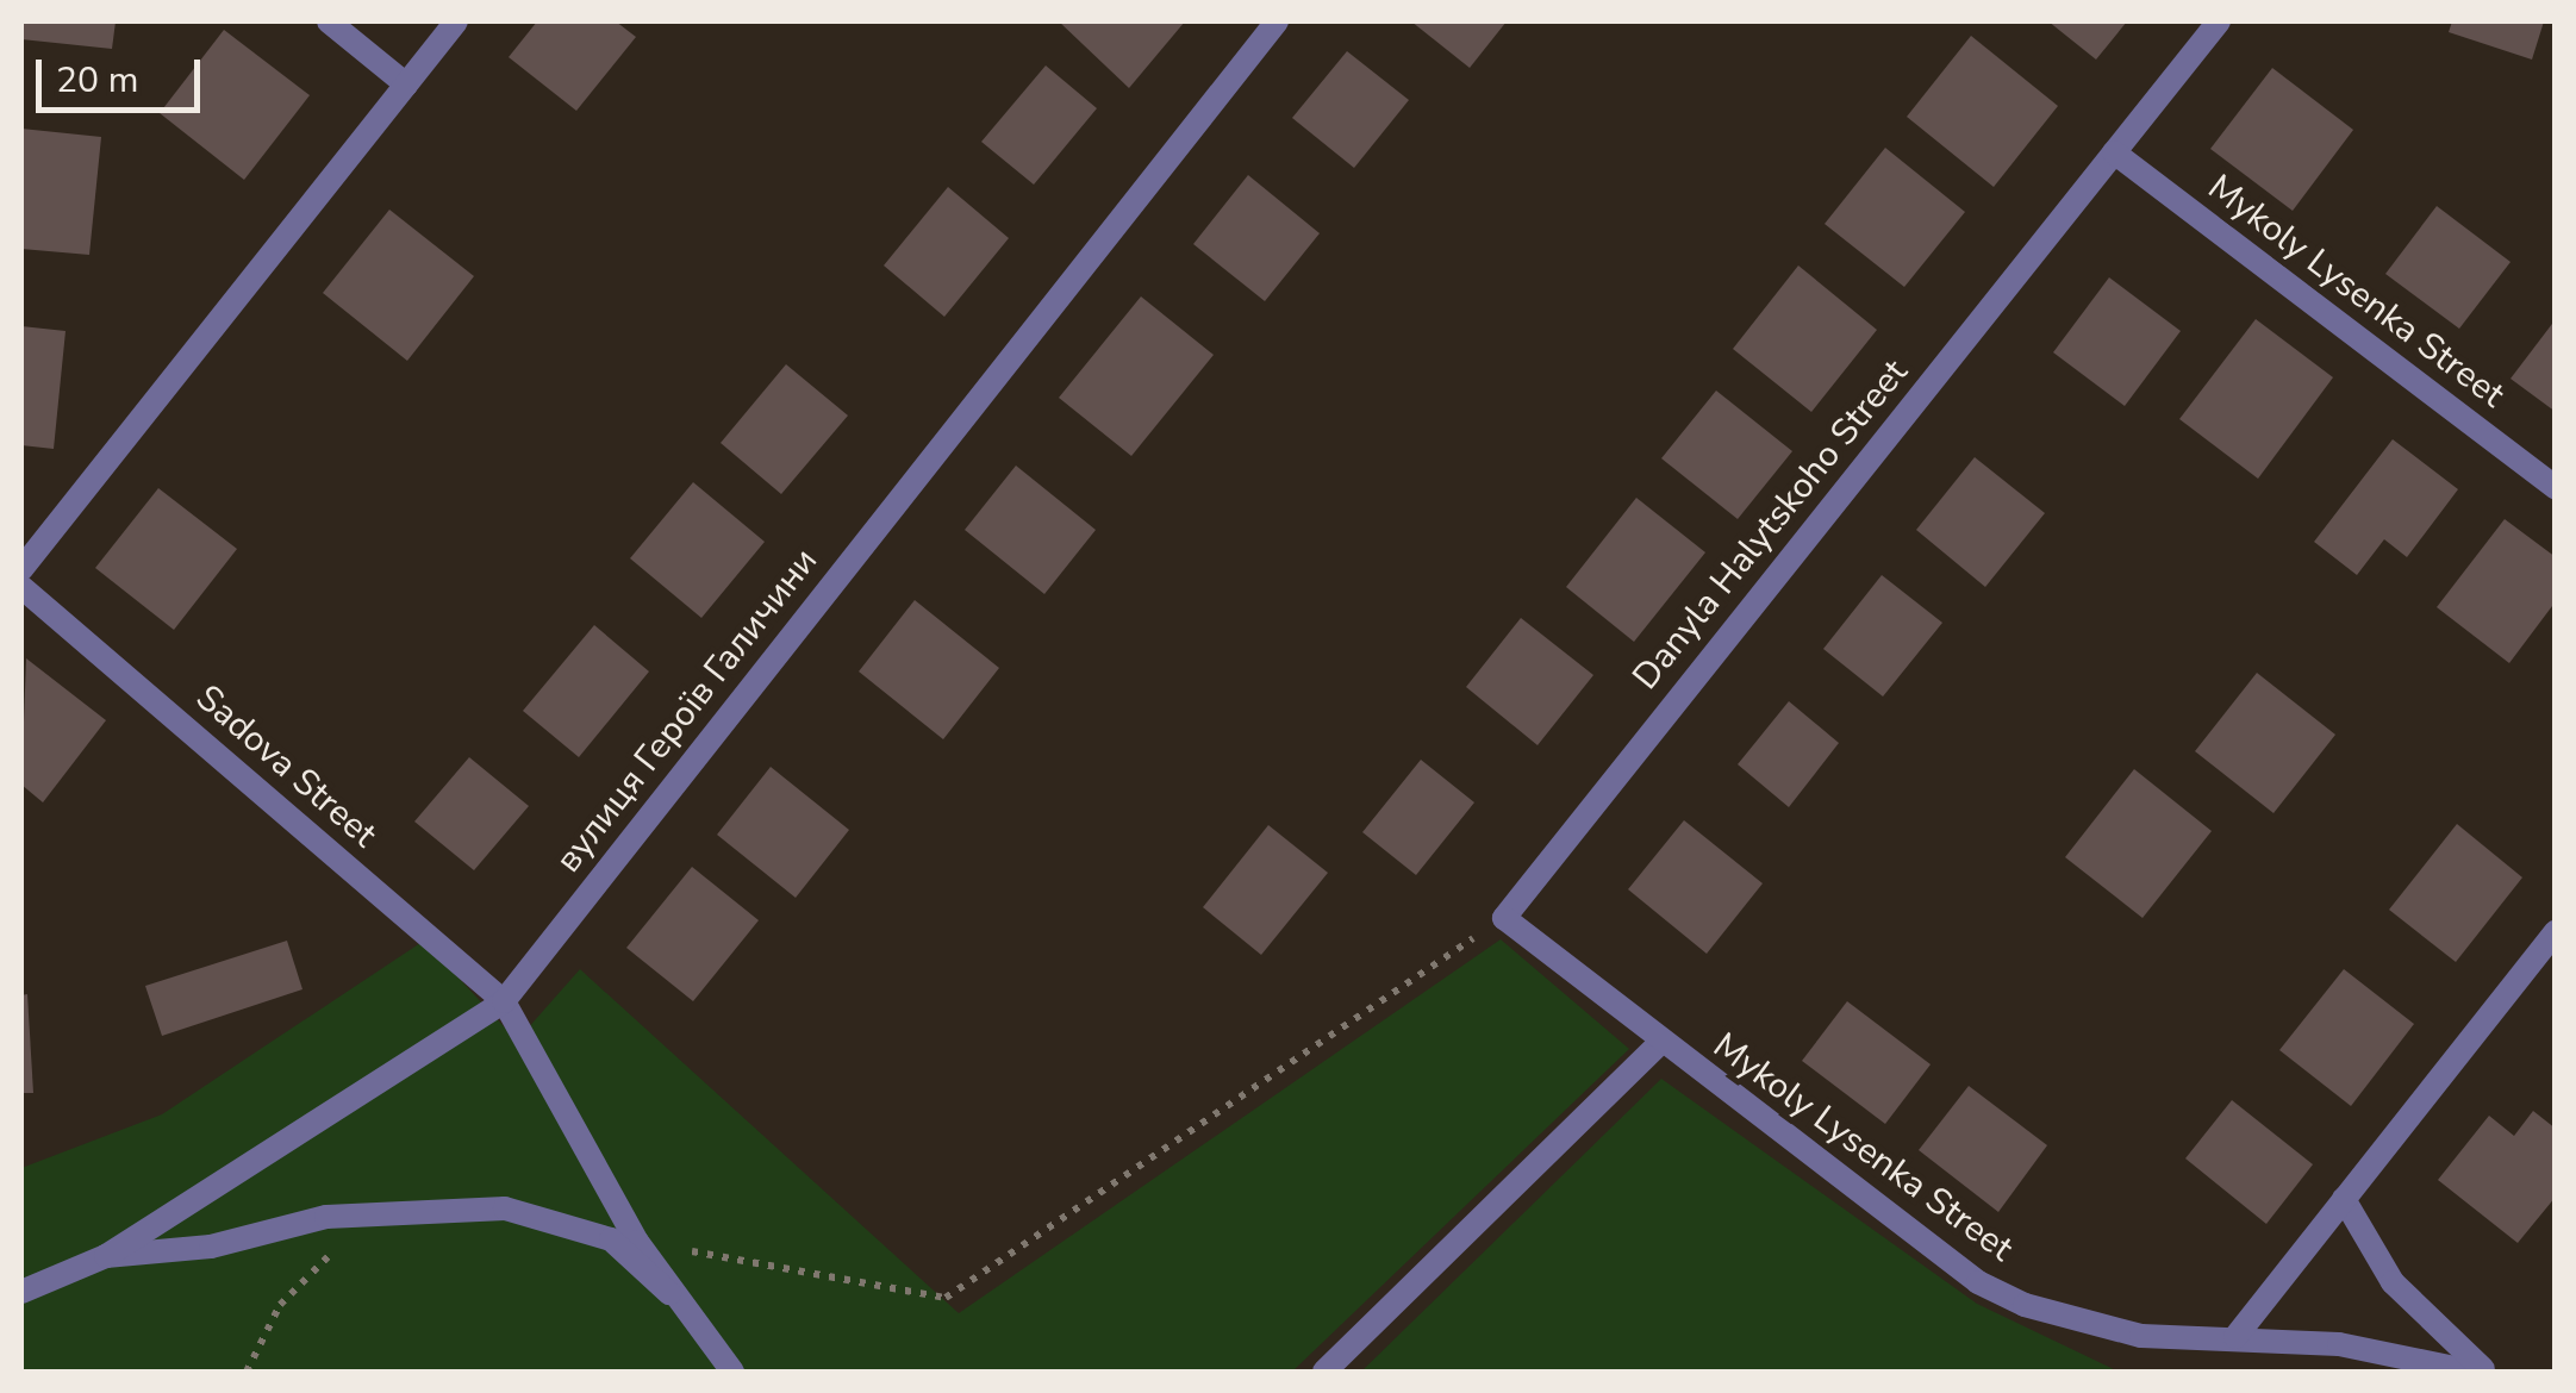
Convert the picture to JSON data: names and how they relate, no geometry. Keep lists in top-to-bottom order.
{
  "streets": {
    "street": [
      "Mykoly Lysenka Street",
      "Danyla Halytskoho Street",
      "вулиця Героїв Галичини",
      "Sadova Street"
    ]
  },
  "crossings": [
    ["Mykoly Lysenka Street", "Danyla Halytskoho Street"],
    ["вулиця Героїв Галичини", "Sadova Street"]
  ],
  "scale_bar": "20 m"
}
